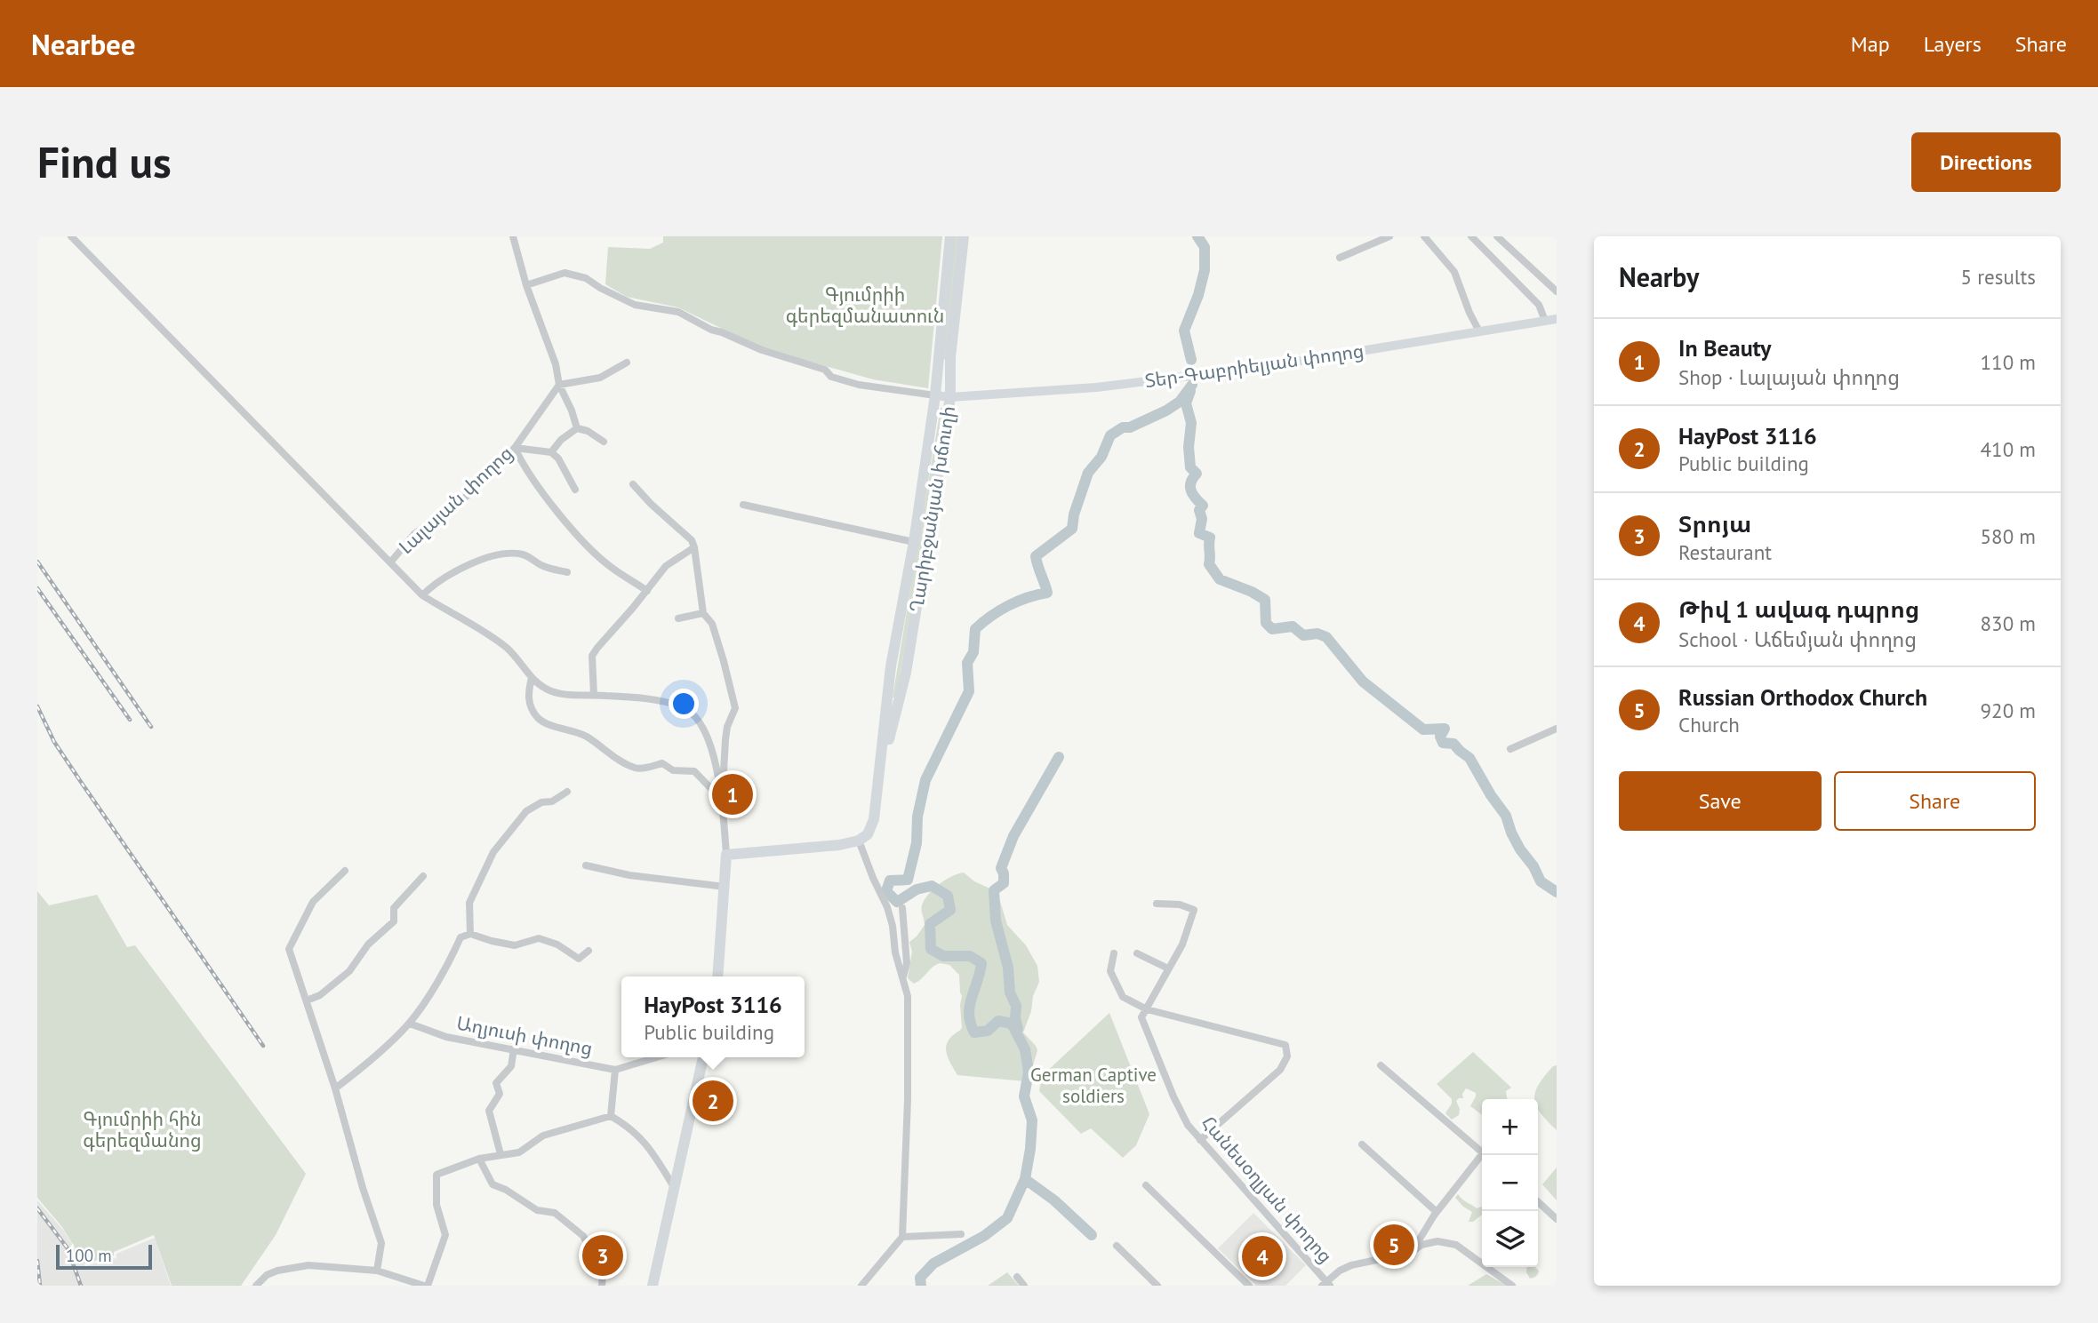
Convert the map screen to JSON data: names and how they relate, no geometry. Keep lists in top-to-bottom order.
{
  "streets": {
    "highway": ["Լալայան փողոց", "Ղարիբջանյան խճուղի"],
    "main road": ["Տեր-Գաբրիելյան փողոց"],
    "street": ["Աղյուսի փողոց", "Հանեսօղլյան փողոց"]
  },
  "crossings": [
    ["Տեր-Գաբրիելյան փողոց", "Ղարիբջանյան խճուղի"]
  ],
  "parks": ["Գյումրիի գերեզմանատուն", "German Captive soldiers", "Գյումրիի հին գերեզմանոց"],
  "scale_bar": "100 m",
  "page": {
    "header": "Nearbee",
    "nav": ["Map", "Layers", "Share"],
    "buttons": [
      "Directions",
      ["Save", "Share"]
    ],
    "title": "Find us",
    "heading": ["Nearby", "5 results"],
    "list": [
      {
        "mark": "1",
        "name": "In Beauty",
        "note": "Shop · Լալայան փողոց",
        "value": "110 m"
      },
      {
        "mark": "2",
        "name": "HayPost 3116",
        "note": "Public building",
        "value": "410 m"
      },
      {
        "mark": "3",
        "name": "Տրոյա",
        "note": "Restaurant",
        "value": "580 m"
      },
      {
        "mark": "4",
        "name": "Թիվ 1 ավագ դպրոց",
        "note": "School · Աճեմյան փողոց",
        "value": "830 m"
      },
      {
        "mark": "5",
        "name": "Russian Orthodox Church",
        "note": "Church",
        "value": "920 m"
      }
    ],
    "pins": [
      "1",
      "2",
      "5",
      "3",
      "4"
    ],
    "popup": ["HayPost 3116", "Public building"],
    "map_buttons": ["+", "−"],
    "scale": "100 m"
  }
}
